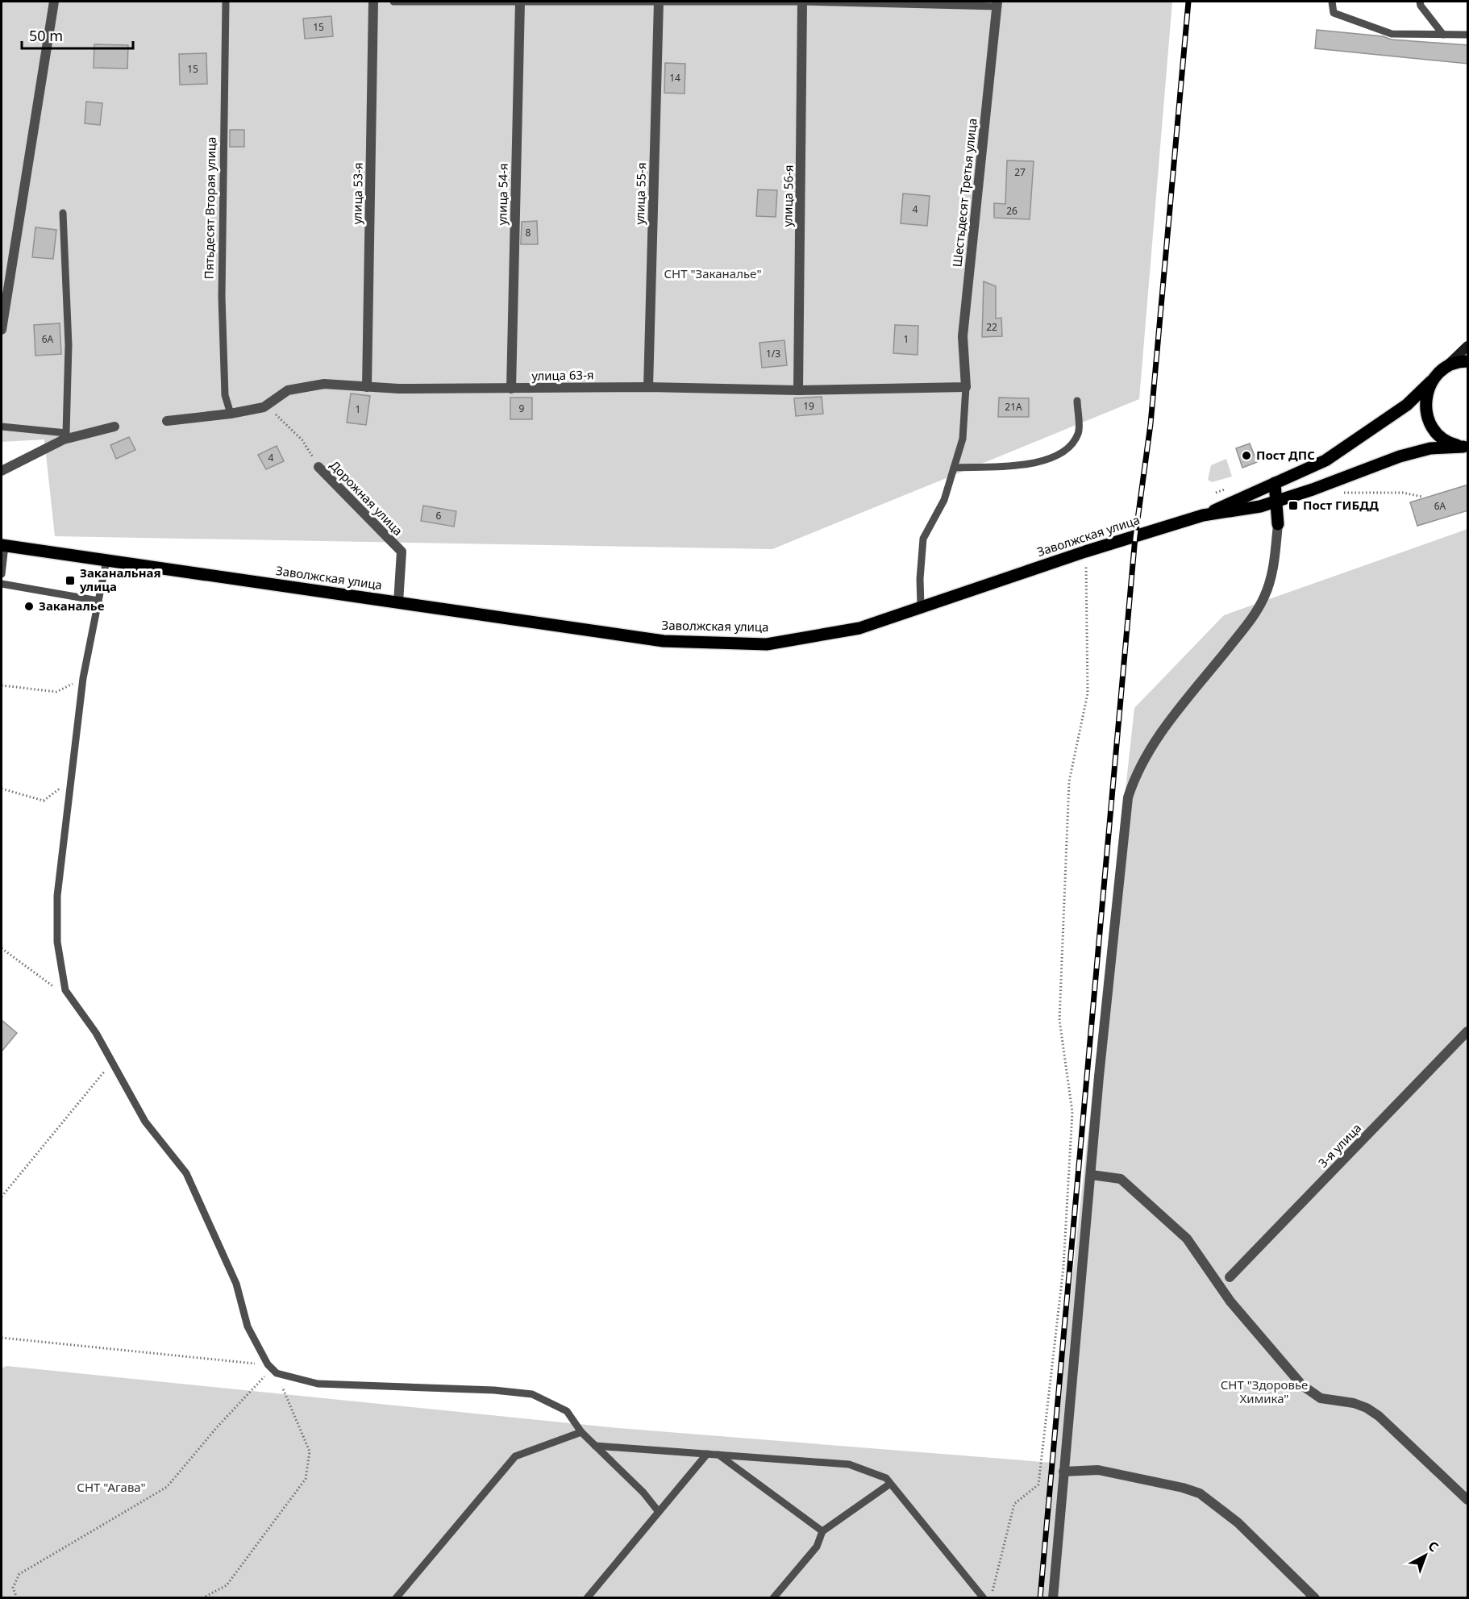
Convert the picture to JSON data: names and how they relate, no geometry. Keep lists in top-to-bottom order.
{
  "streets": {
    "main road": ["Заволжская улица"],
    "street": [
      "Шестьдесят Третья улица",
      "улица 53-я",
      "улица 55-я",
      "улица 54-я",
      "улица 56-я",
      "улица 63-я",
      "Дорожная улица",
      "3-я улица"
    ],
    "lane": ["Пятьдесят Вторая улица"]
  },
  "crossings": [
    ["Шестьдесят Третья улица", "улица 63-я"],
    ["улица 53-я", "улица 63-я"],
    ["улица 55-я", "улица 63-я"],
    ["улица 54-я", "улица 63-я"],
    ["улица 56-я", "улица 63-я"],
    ["Пятьдесят Вторая улица", "улица 63-я"],
    ["Дорожная улица", "Заволжская улица"]
  ],
  "parks": ["СНТ \"Заканалье\"", "СНТ \"Здоровье Химика\"", "СНТ \"Агава\""],
  "places": {
    "other": ["Пост ДПС", "Заканалье"],
    "transit": ["Пост ГИБДД", "Заканальная улица"]
  },
  "house_numbers": [
    "15",
    "15",
    "14",
    "27",
    "4",
    "26",
    "8",
    "22",
    "6А",
    "1",
    "1/3",
    "19",
    "21А",
    "9",
    "1",
    "4",
    "6А",
    "6"
  ],
  "scale_bar": "50 m",
  "north": "top right"
}
